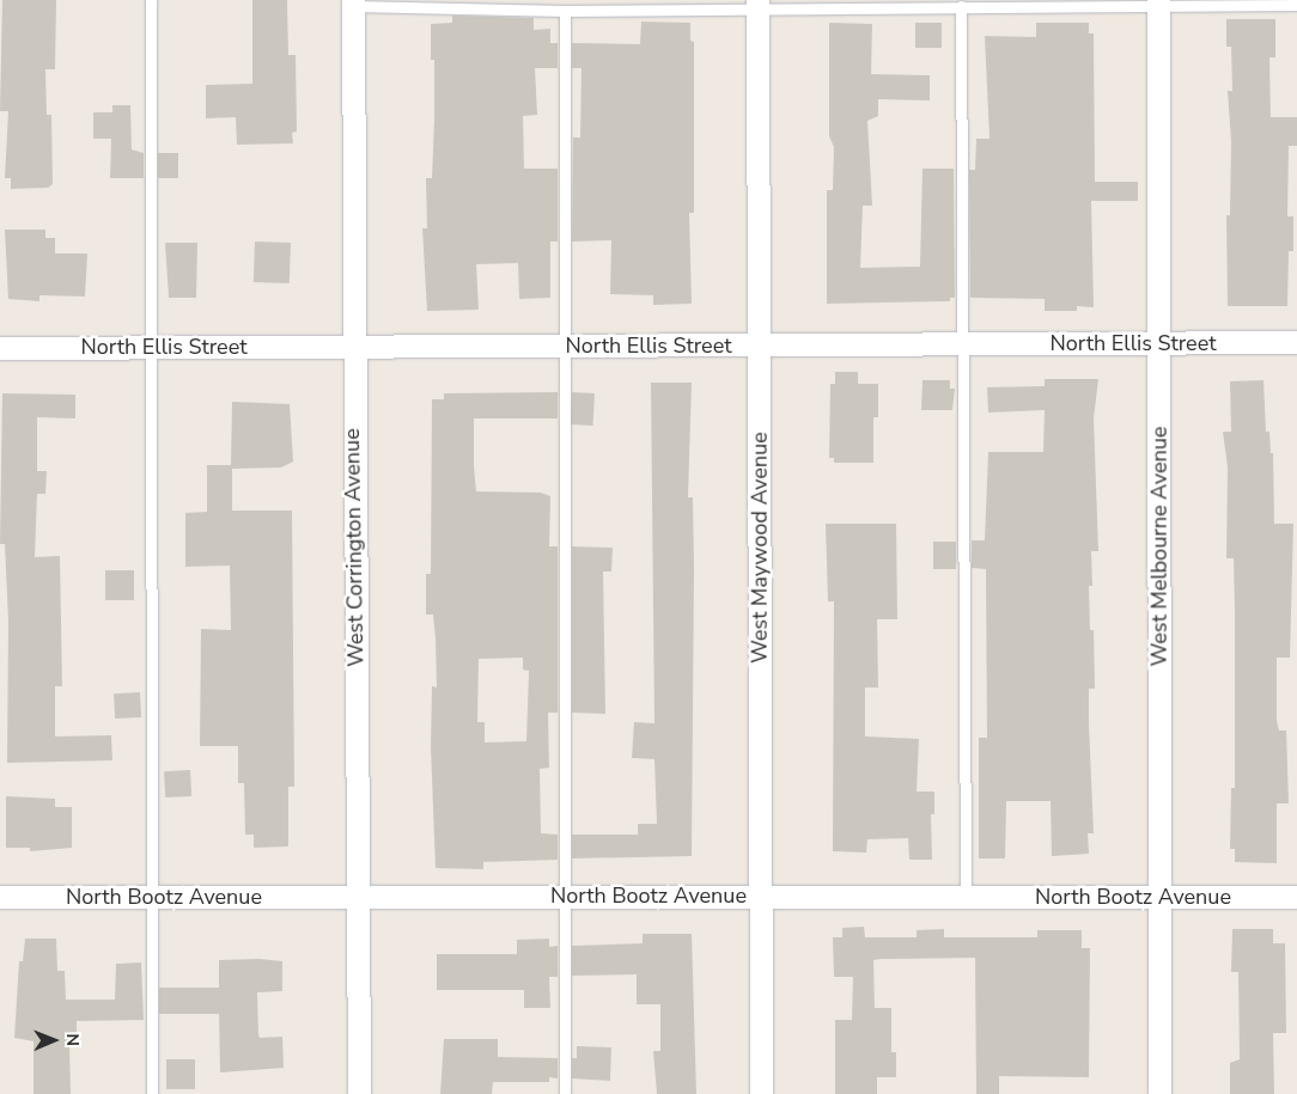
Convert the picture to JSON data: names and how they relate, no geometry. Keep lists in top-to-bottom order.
{
  "streets": {
    "street": [
      "North Ellis Street",
      "West Melbourne Avenue",
      "West Corrington Avenue",
      "West Maywood Avenue",
      "North Bootz Avenue"
    ]
  },
  "crossings": [
    ["North Ellis Street", "West Melbourne Avenue"],
    ["North Ellis Street", "West Corrington Avenue"],
    ["North Ellis Street", "West Maywood Avenue"],
    ["West Melbourne Avenue", "North Bootz Avenue"],
    ["West Corrington Avenue", "North Bootz Avenue"],
    ["West Maywood Avenue", "North Bootz Avenue"]
  ],
  "north": "right"
}
